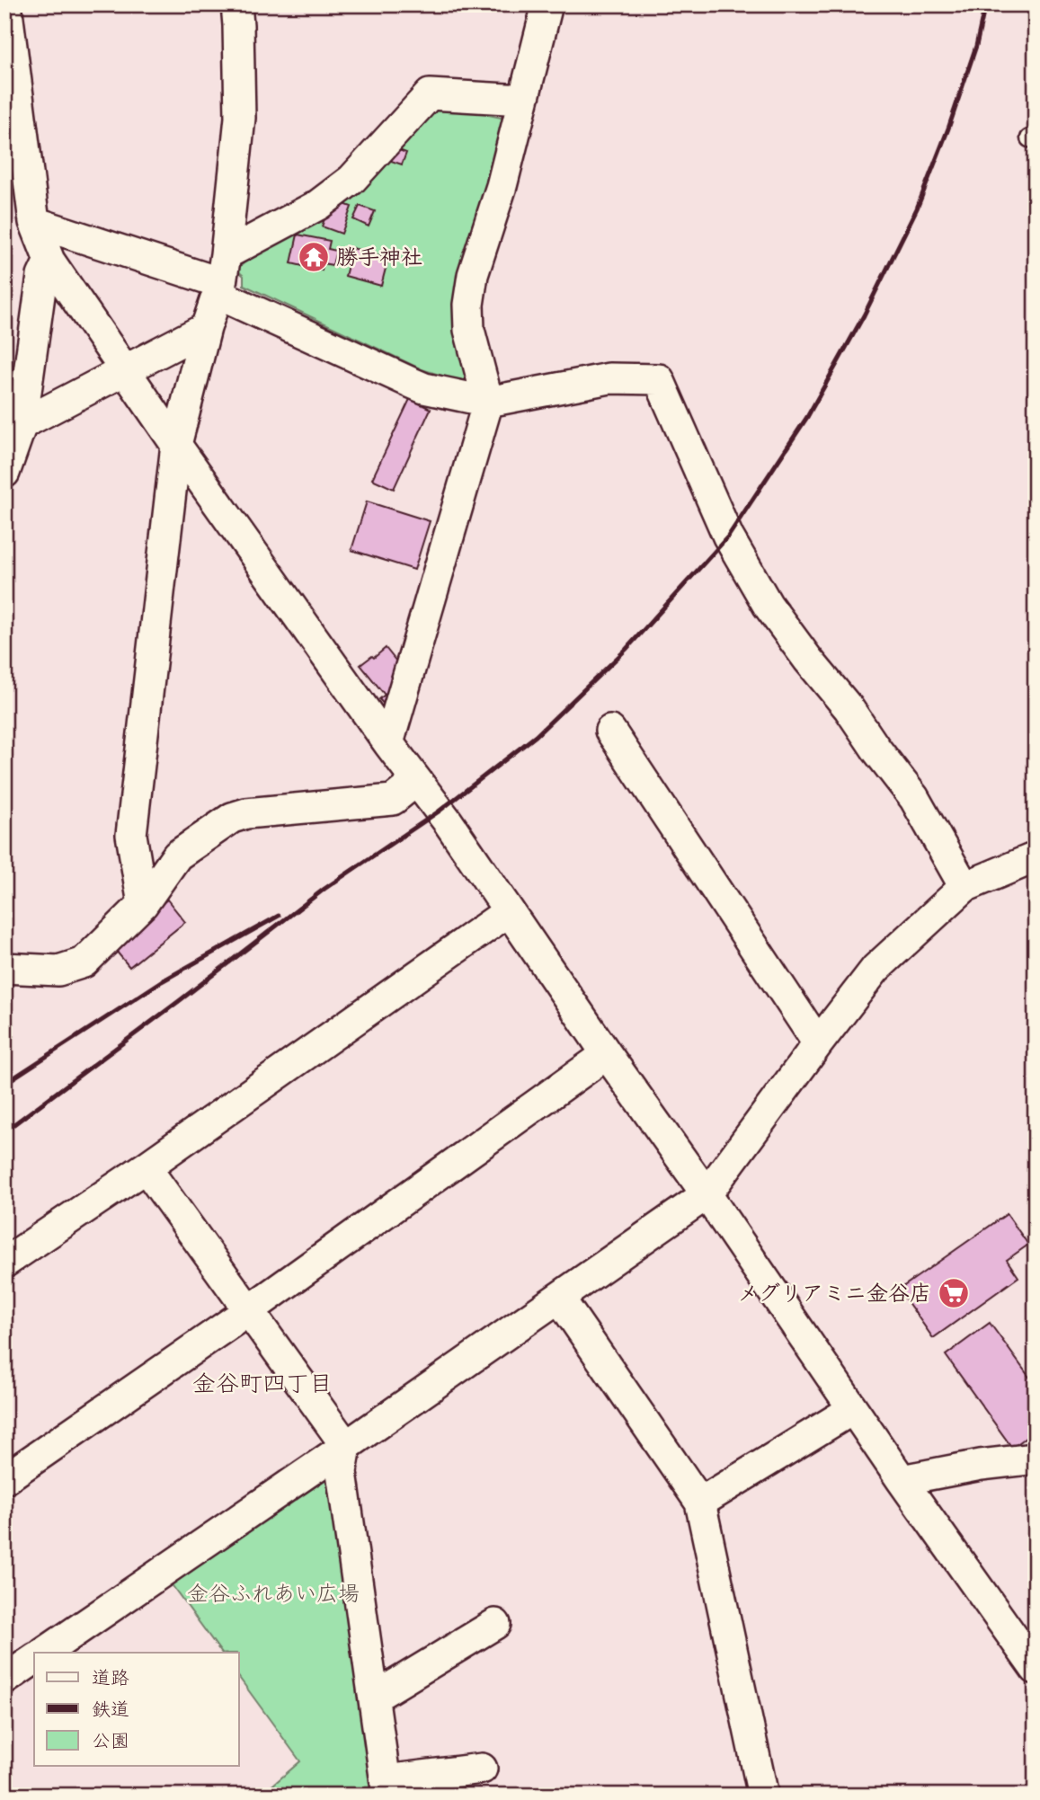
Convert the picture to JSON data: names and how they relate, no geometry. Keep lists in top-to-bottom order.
{
  "districts": ["金谷町四丁目"],
  "parks": ["金谷ふれあい広場"],
  "places": {
    "temple": ["勝手神社"],
    "supermarket": ["メグリアミニ金谷店"]
  },
  "legend": ["道路", "鉄道", "公園"]
}
